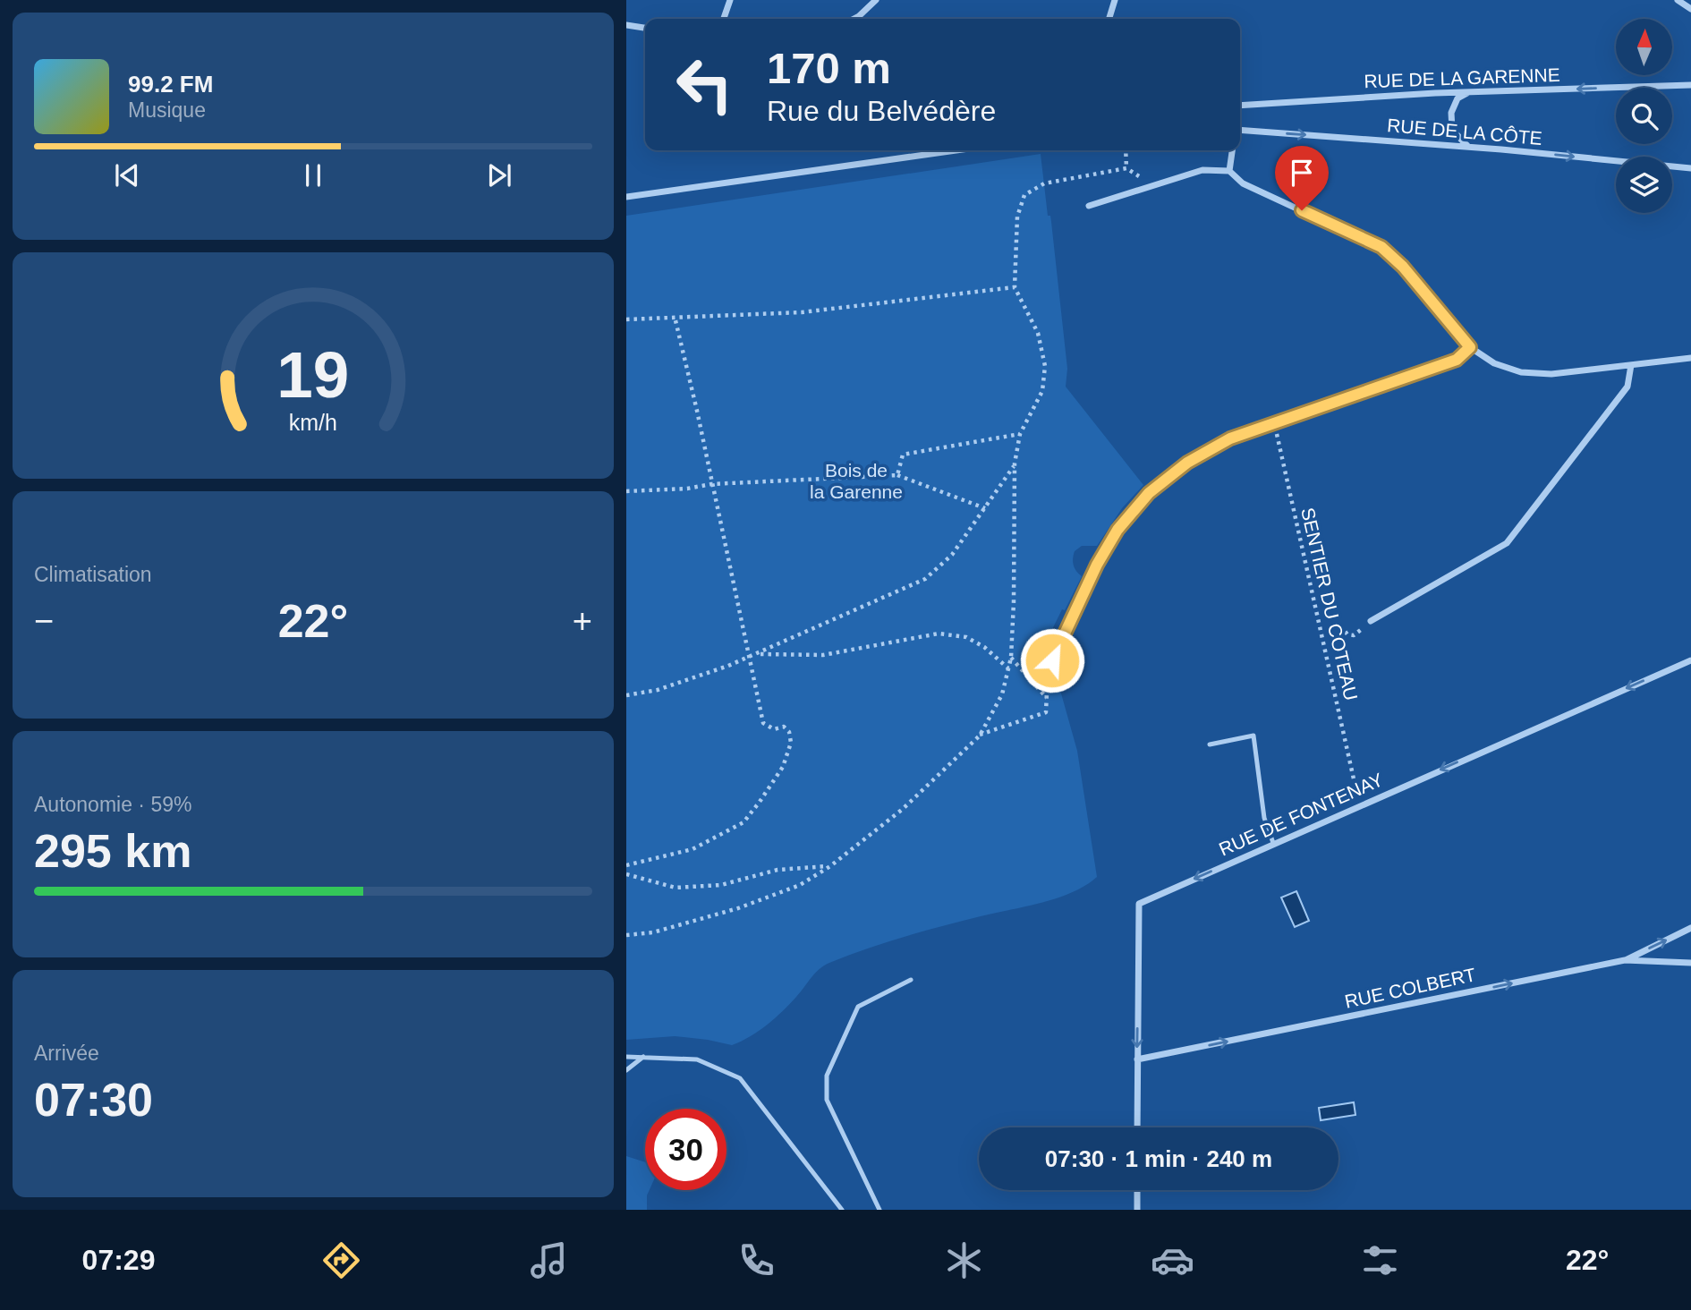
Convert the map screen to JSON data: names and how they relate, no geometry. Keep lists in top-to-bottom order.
{
  "streets": {
    "street": [
      "RUE DE LA GARENNE",
      "RUE DE LA CÔTE",
      "RUE DE FONTENAY",
      "RUE COLBERT"
    ],
    "path": ["SENTIER DU COTEAU"]
  },
  "crossings": [
    ["RUE DE FONTENAY", "RUE COLBERT"]
  ],
  "one_way": [
    "RUE DE LA GARENNE",
    "RUE DE LA CÔTE",
    "RUE DE FONTENAY",
    "RUE COLBERT"
  ],
  "parks": ["Bois de la Garenne"],
  "north": "top",
  "page": {
    "turn": ["170 m", "Rue du Belvédère"],
    "song": ["99.2 FM", "Musique"],
    "tile": [
      "Climatisation",
      ["Autonomie · 59%", "295 km"],
      ["Arrivée", "07:30"]
    ],
    "heat": ["−", "22°", "+"],
    "limit": "30",
    "trip": "07:30 · 1 min · 240 m",
    "tabs": ["07:29", "22°"],
    "gauge": ["19", "km/h"]
  }
}
